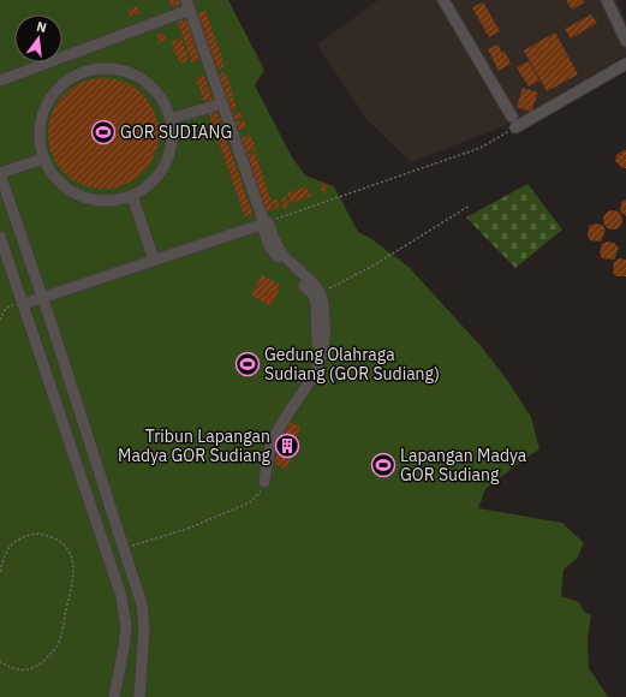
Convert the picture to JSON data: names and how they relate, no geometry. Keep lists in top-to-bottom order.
{
  "places": {
    "sports": ["GOR SUDIANG", "Gedung Olahraga Sudiang (GOR Sudiang)", "Lapangan Madya GOR Sudiang"],
    "building": ["Tribun Lapangan Madya GOR Sudiang"]
  },
  "north": "top"
}
